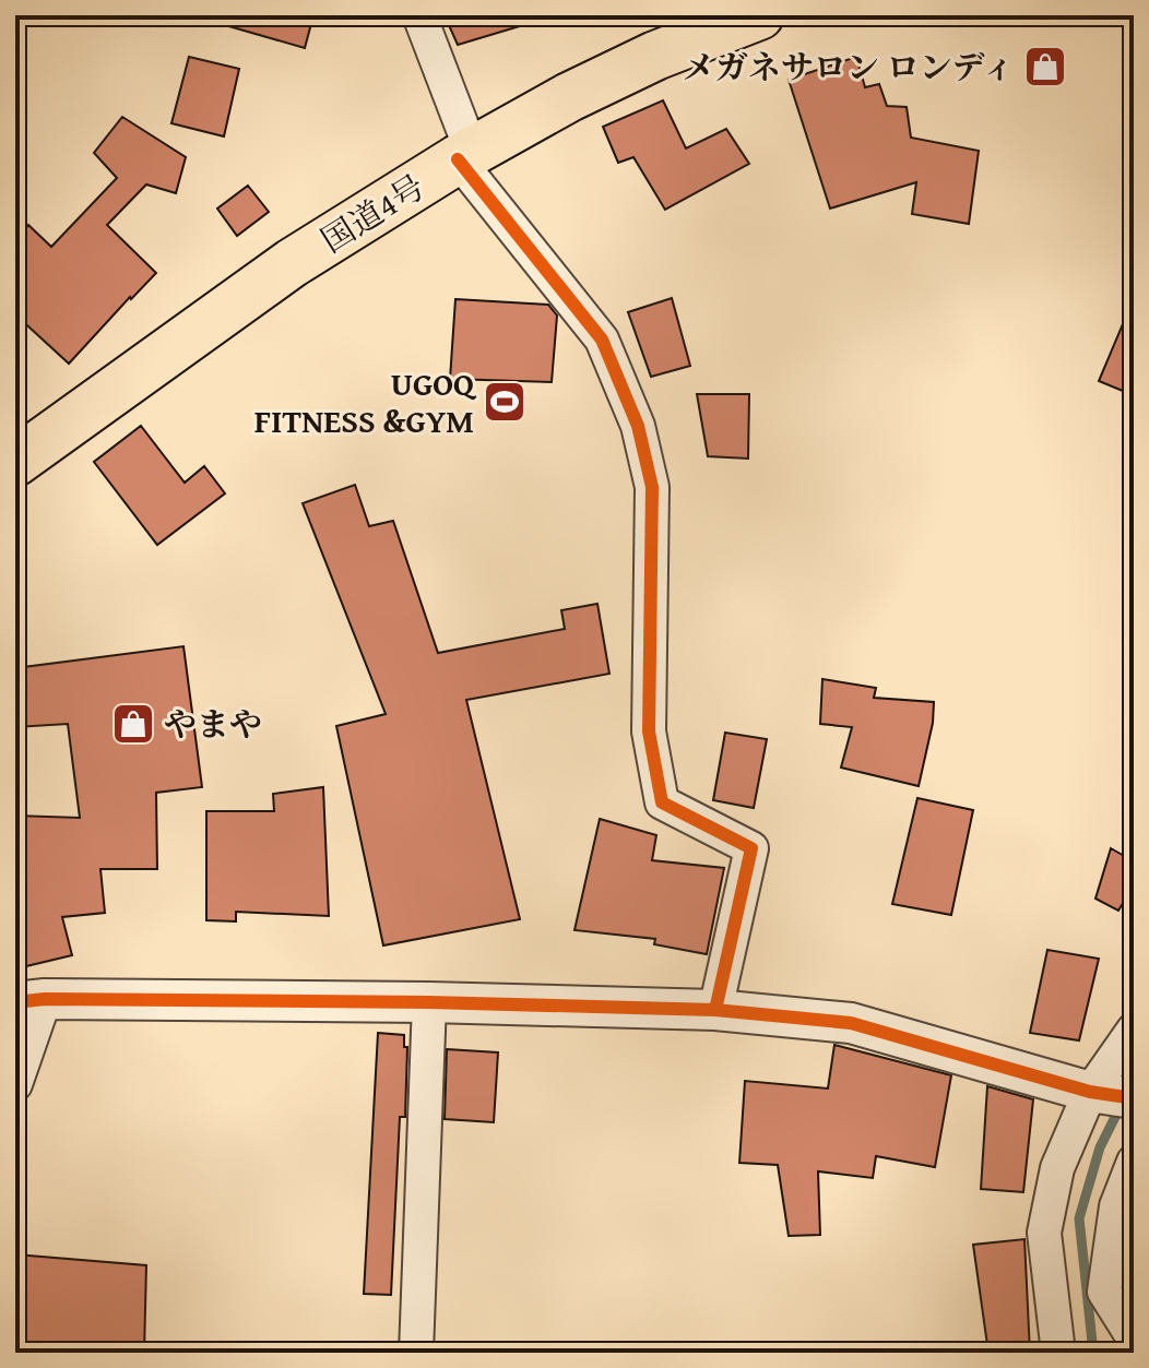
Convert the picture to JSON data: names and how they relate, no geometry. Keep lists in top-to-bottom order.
{
  "streets": {
    "highway": ["国道4号"]
  },
  "places": {
    "shop": ["メガネサロン ロンディ", "やまや"],
    "sports": ["UGOQ FITNESS &GYM"]
  }
}
